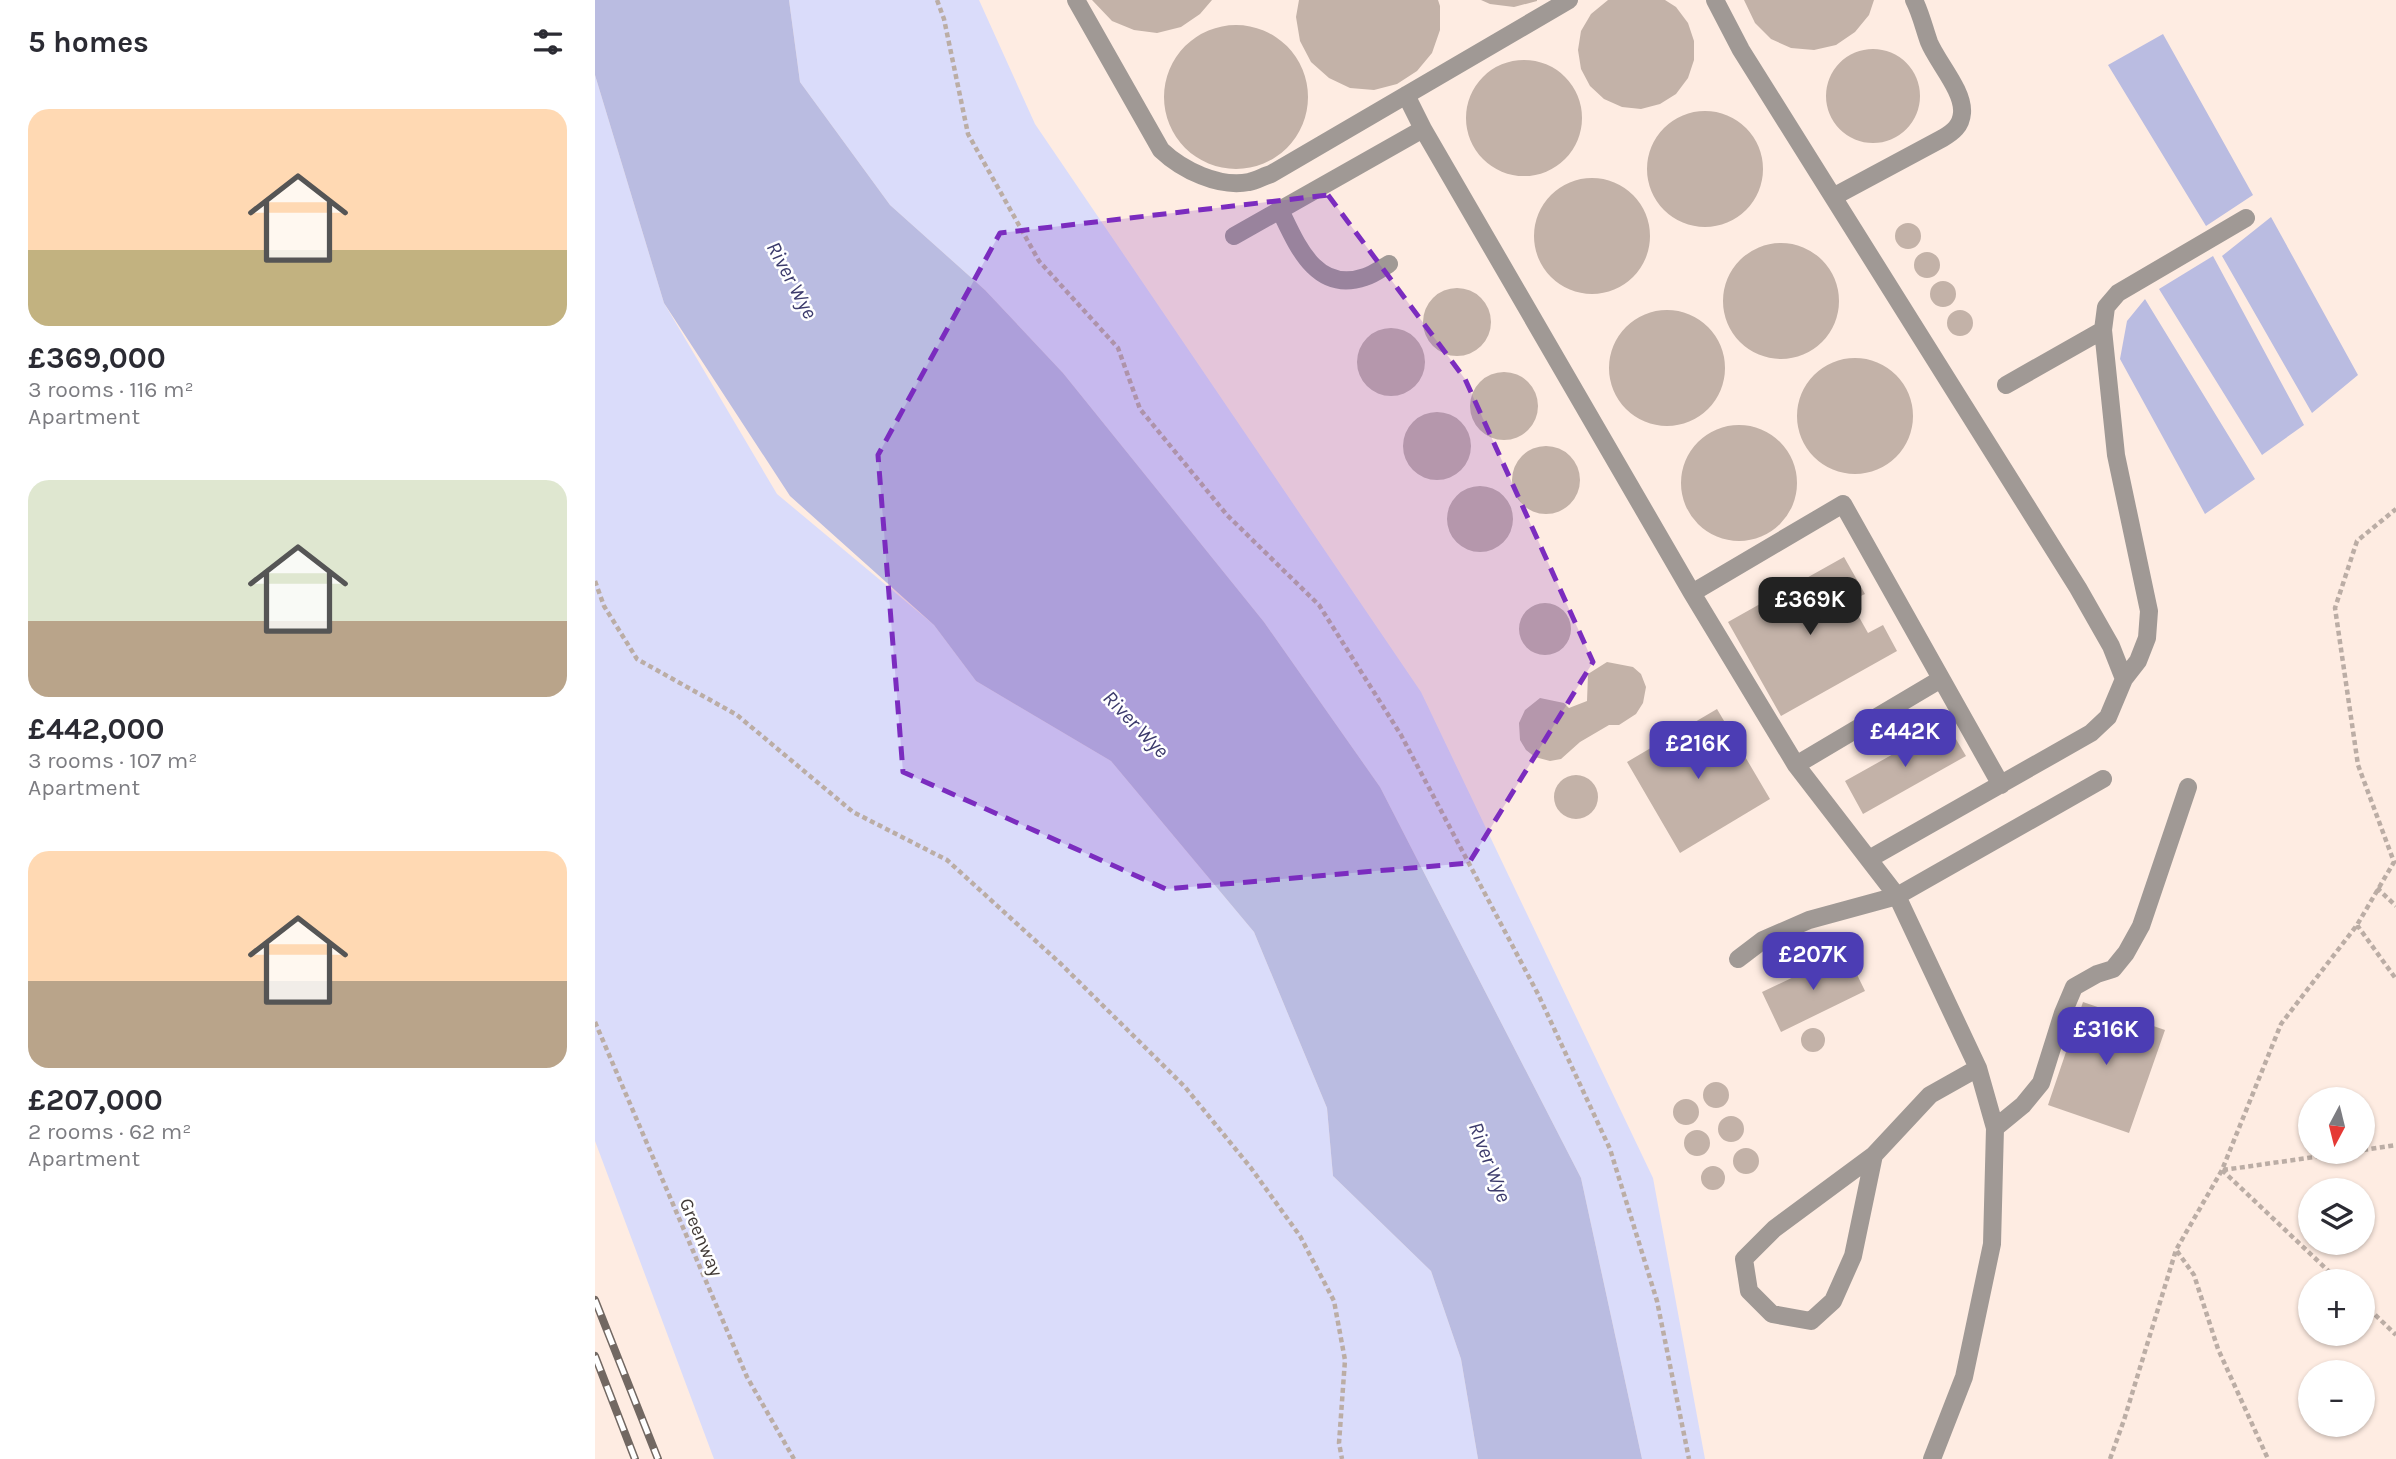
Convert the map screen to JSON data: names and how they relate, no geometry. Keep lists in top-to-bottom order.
{
  "streets": {
    "path": ["Greenway"]
  },
  "water": ["River Wye"],
  "north": "bottom",
  "page": {
    "heading": "5 homes",
    "list": [
      {
        "name": "£369,000",
        "note": "3 rooms · 116 m² · Apartment"
      },
      {
        "name": "£442,000",
        "note": "3 rooms · 107 m² · Apartment"
      },
      {
        "name": "£207,000",
        "note": "2 rooms · 62 m² · Apartment"
      }
    ],
    "price": [
      "£369K",
      "£442K",
      "£216K",
      "£207K",
      "£316K"
    ],
    "map_buttons": ["+", "−"]
  }
}
